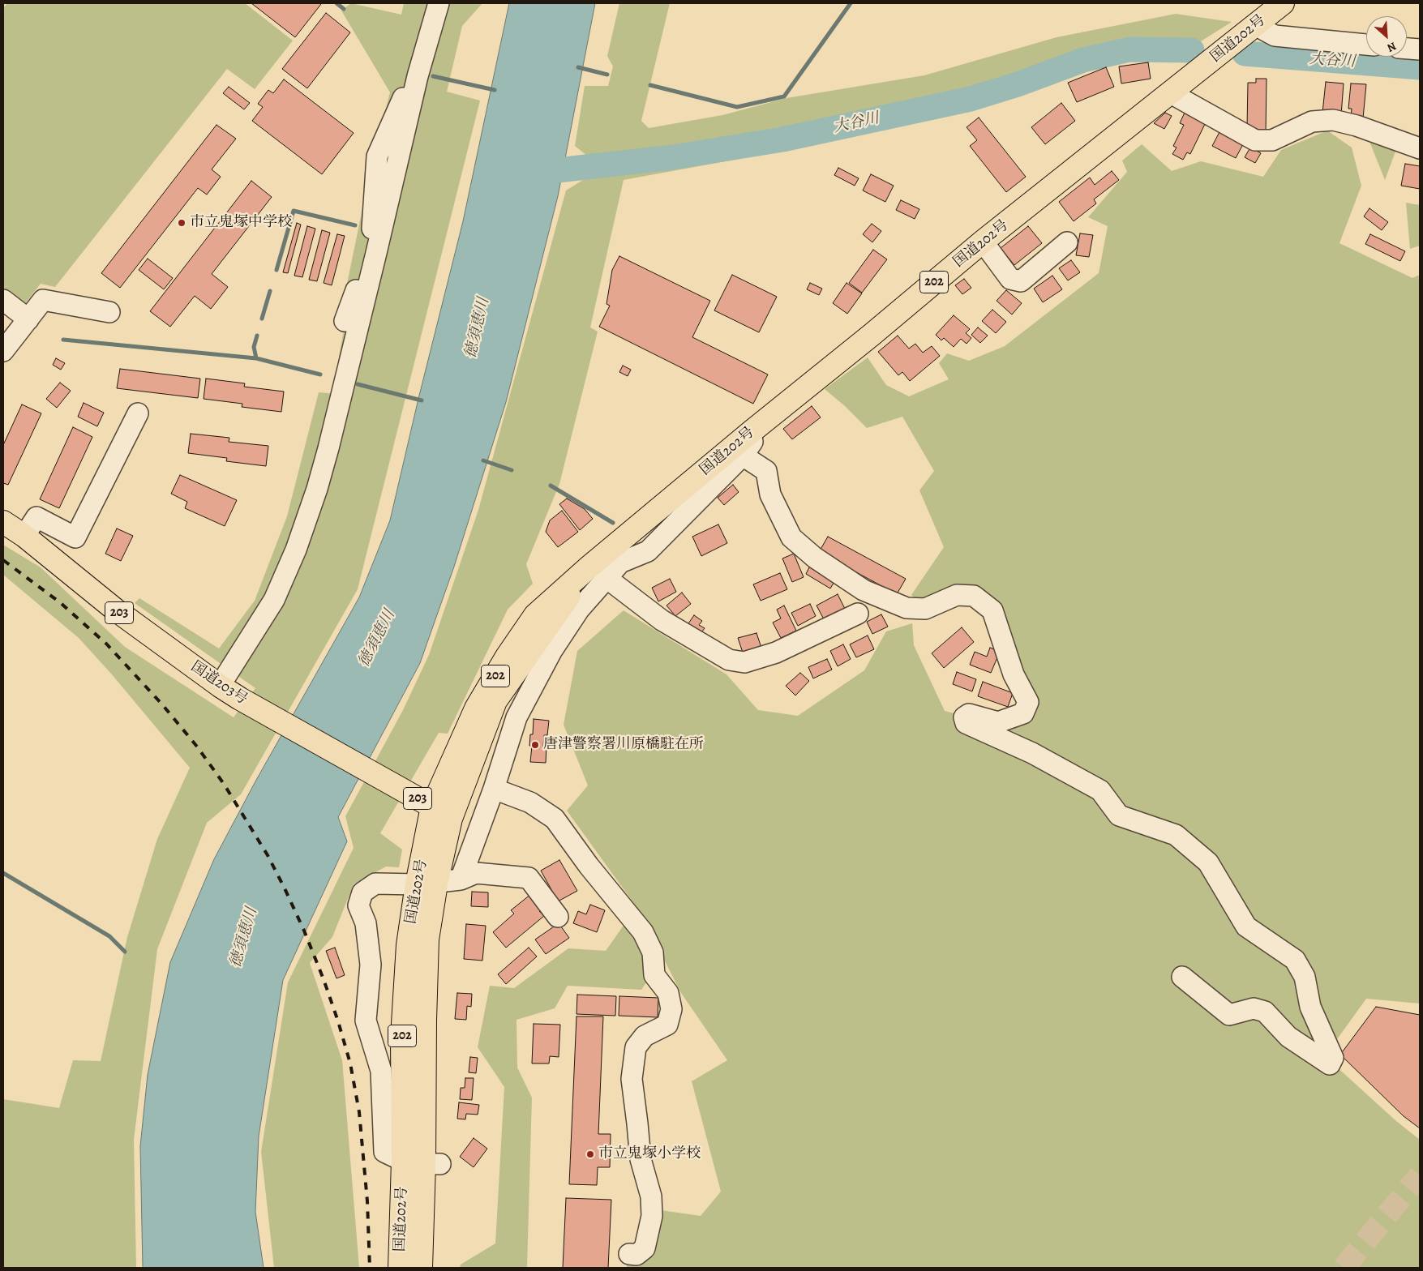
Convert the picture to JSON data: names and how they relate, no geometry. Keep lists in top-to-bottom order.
{
  "streets": {
    "highway": [
      "国道202号",
      "202",
      "203",
      "国道203号"
    ]
  },
  "crossings": [
    ["国道202号", "国道203号"]
  ],
  "water": ["大谷川", "徳須恵川"],
  "places": ["市立鬼塚中学校", "唐津警察署川原橋駐在所", "市立鬼塚小学校"],
  "north": "bottom right"
}
